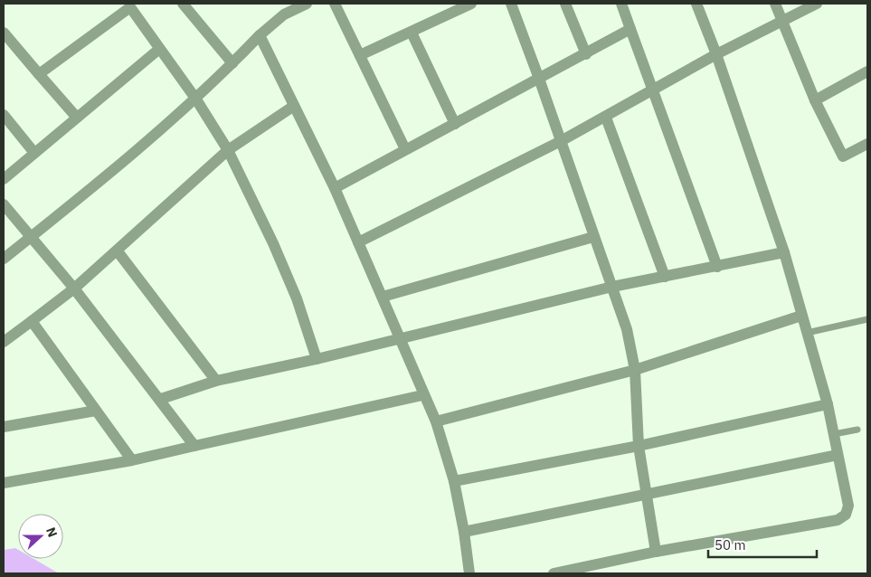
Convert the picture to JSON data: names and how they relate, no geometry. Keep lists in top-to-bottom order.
{
  "scale_bar": "50 m",
  "north": "right"
}
